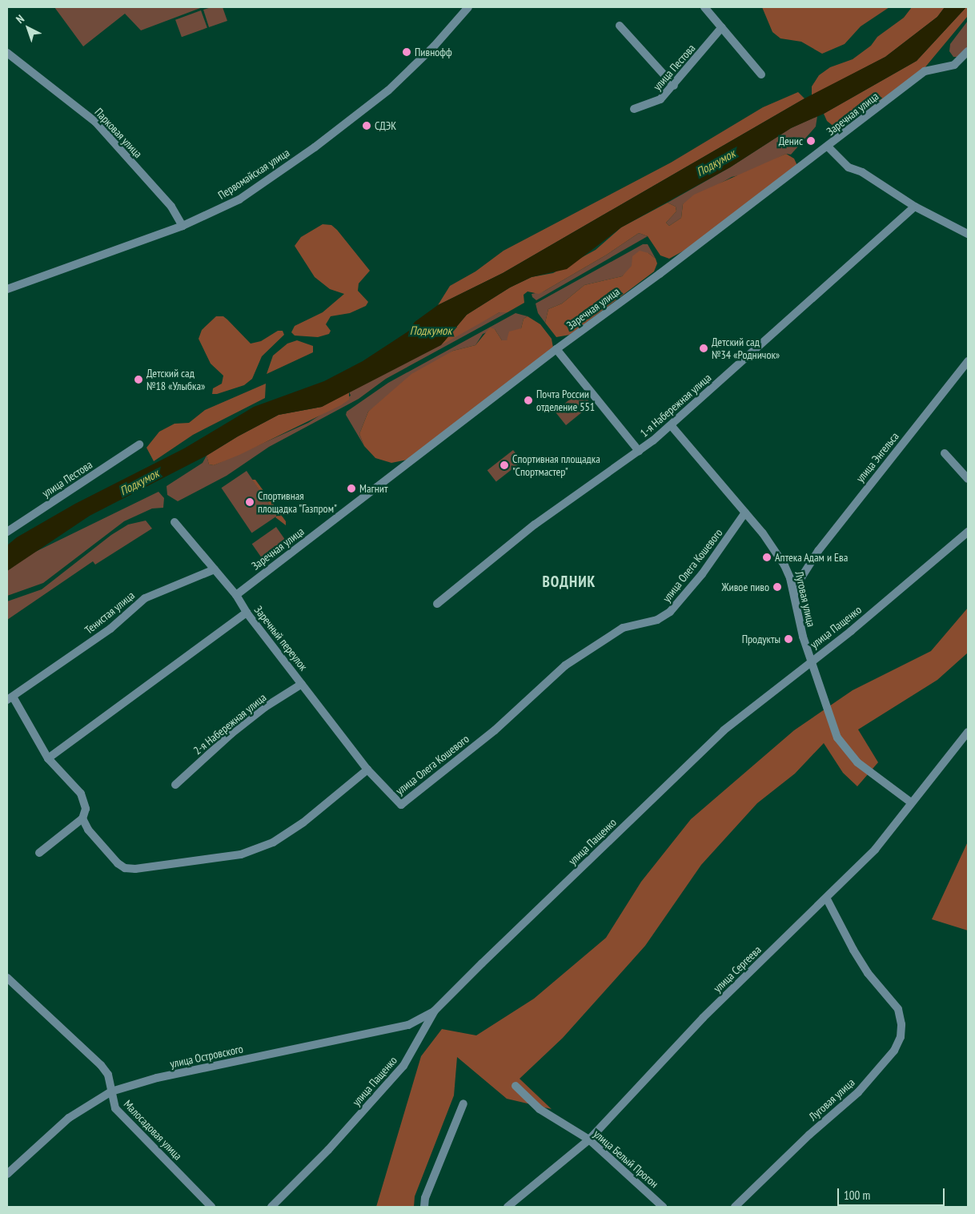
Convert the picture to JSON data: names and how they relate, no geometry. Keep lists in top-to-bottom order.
{
  "streets": {
    "street": [
      "улица Пестова",
      "Заречная улица",
      "Парковая улица",
      "Первомайская улица",
      "1-я Набережная улица",
      "улица Энгельса",
      "улица Олега Кошевого",
      "Луговая улица",
      "Тенистая улица",
      "улица Пащенко",
      "Заречный переулок",
      "2-я Набережная улица",
      "улица Сергеева",
      "улица Островского",
      "Малосадовая улица",
      "улица Белый Прогон"
    ]
  },
  "crossings": [
    ["Заречная улица", "Заречный переулок"],
    ["Парковая улица", "Первомайская улица"],
    ["1-я Набережная улица", "Луговая улица"],
    ["улица Энгельса", "Луговая улица"],
    ["улица Олега Кошевого", "Луговая улица"],
    ["улица Олега Кошевого", "Заречный переулок"],
    ["Луговая улица", "улица Пащенко"],
    ["Луговая улица", "улица Сергеева"],
    ["Тенистая улица", "Заречный переулок"],
    ["улица Пащенко", "улица Островского"],
    ["Заречный переулок", "2-я Набережная улица"],
    ["улица Сергеева", "улица Белый Прогон"],
    ["улица Островского", "Малосадовая улица"]
  ],
  "districts": ["ВОДНИК"],
  "water": ["Подкумок"],
  "places": [
    "Пивнофф",
    "СДЭК",
    "Денис",
    "Детский сад №34 «Родничок»",
    "Детский сад №18 «Улыбка»",
    "Почта России отделение 551",
    "Спортивная площадка \"Спортмастер\"",
    "Магнит",
    "Спортивная площадка \"Газпром\"",
    "Аптека Адам и Ева",
    "Живое пиво",
    "Продукты"
  ],
  "scale_bar": "100 m",
  "north": "top left"
}
